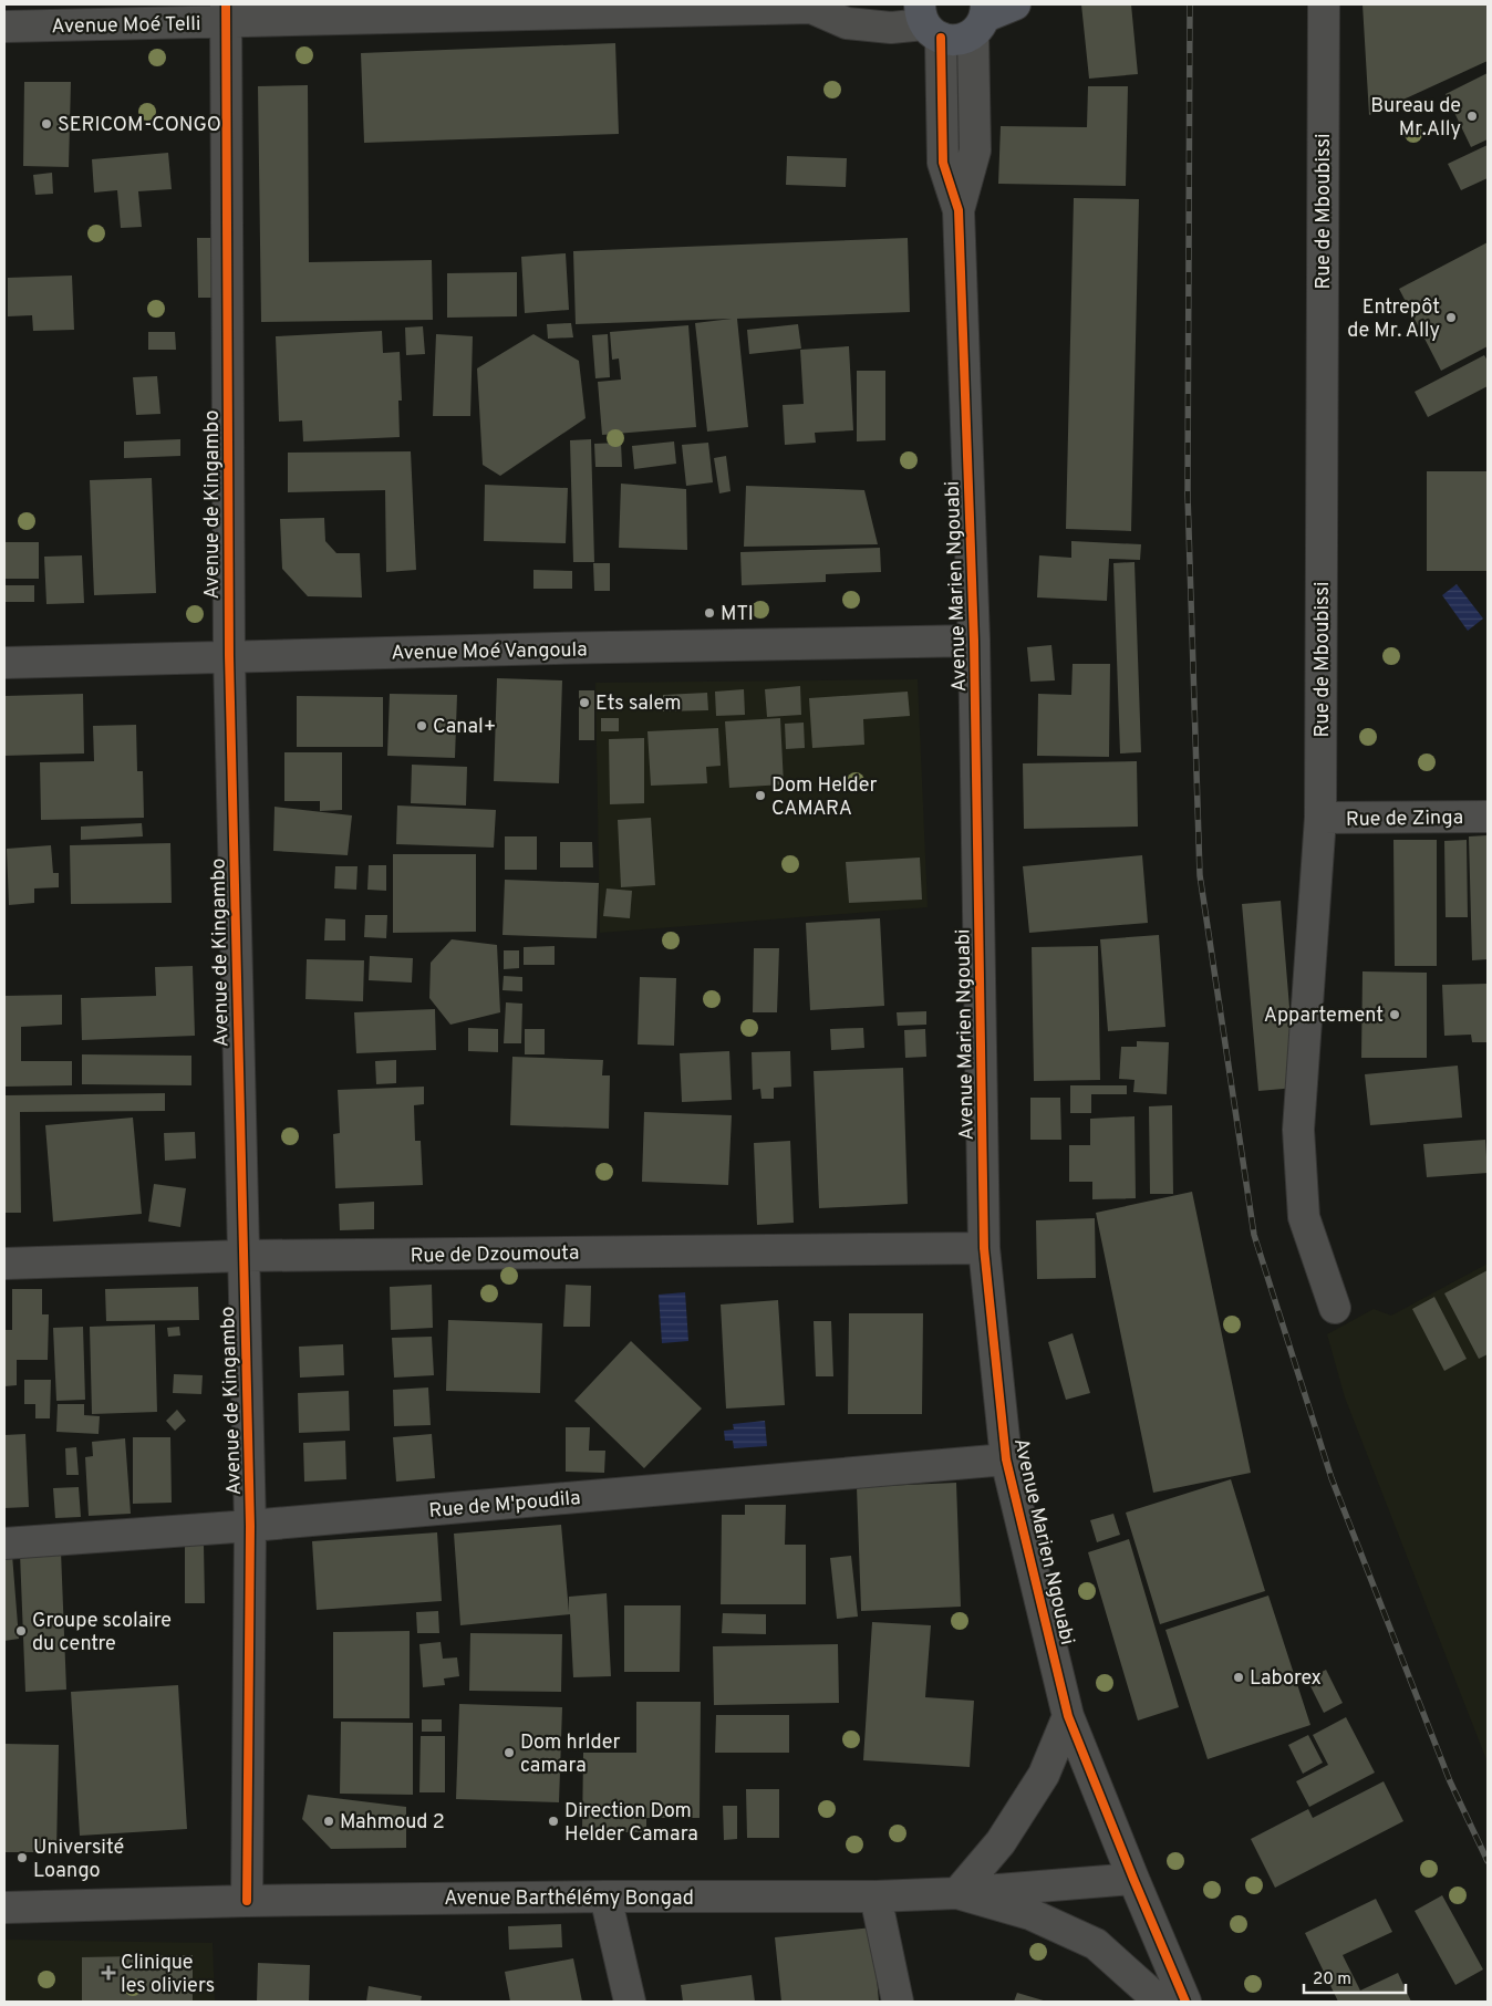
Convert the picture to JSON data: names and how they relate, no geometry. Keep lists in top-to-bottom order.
{
  "streets": {
    "street": [
      "Avenue Moé Telli",
      "Rue de Mboubissi",
      "Avenue de Kingambo",
      "Avenue Marien Ngouabi",
      "Avenue Moé Vangoula",
      "Rue de Zinga",
      "Rue de Dzoumouta",
      "Rue de M'poudila",
      "Avenue Barthélémy Bongad"
    ]
  },
  "crossings": [
    ["Avenue Moé Telli", "Avenue de Kingambo"],
    ["Avenue Moé Telli", "Avenue Marien Ngouabi"],
    ["Rue de Mboubissi", "Rue de Zinga"],
    ["Avenue de Kingambo", "Avenue Moé Vangoula"],
    ["Avenue de Kingambo", "Rue de Dzoumouta"],
    ["Avenue de Kingambo", "Rue de M'poudila"],
    ["Avenue de Kingambo", "Avenue Barthélémy Bongad"],
    ["Avenue Marien Ngouabi", "Avenue Moé Vangoula"],
    ["Avenue Marien Ngouabi", "Rue de Dzoumouta"],
    ["Avenue Marien Ngouabi", "Rue de M'poudila"],
    ["Avenue Marien Ngouabi", "Avenue Barthélémy Bongad"]
  ],
  "places": {
    "other": [
      "Bureau de Mr.Ally",
      "SERICOM-CONGO",
      "Entrepôt de Mr. Ally",
      "MTI",
      "Ets salem",
      "Canal+",
      "Dom Helder CAMARA",
      "Appartement",
      "Groupe scolaire du centre",
      "Laborex",
      "Dom hrlder camara",
      "Mahmoud 2",
      "Direction Dom Helder Camara",
      "Université Loango"
    ],
    "health": ["Clinique les oliviers"]
  },
  "scale_bar": "20 m"
}
